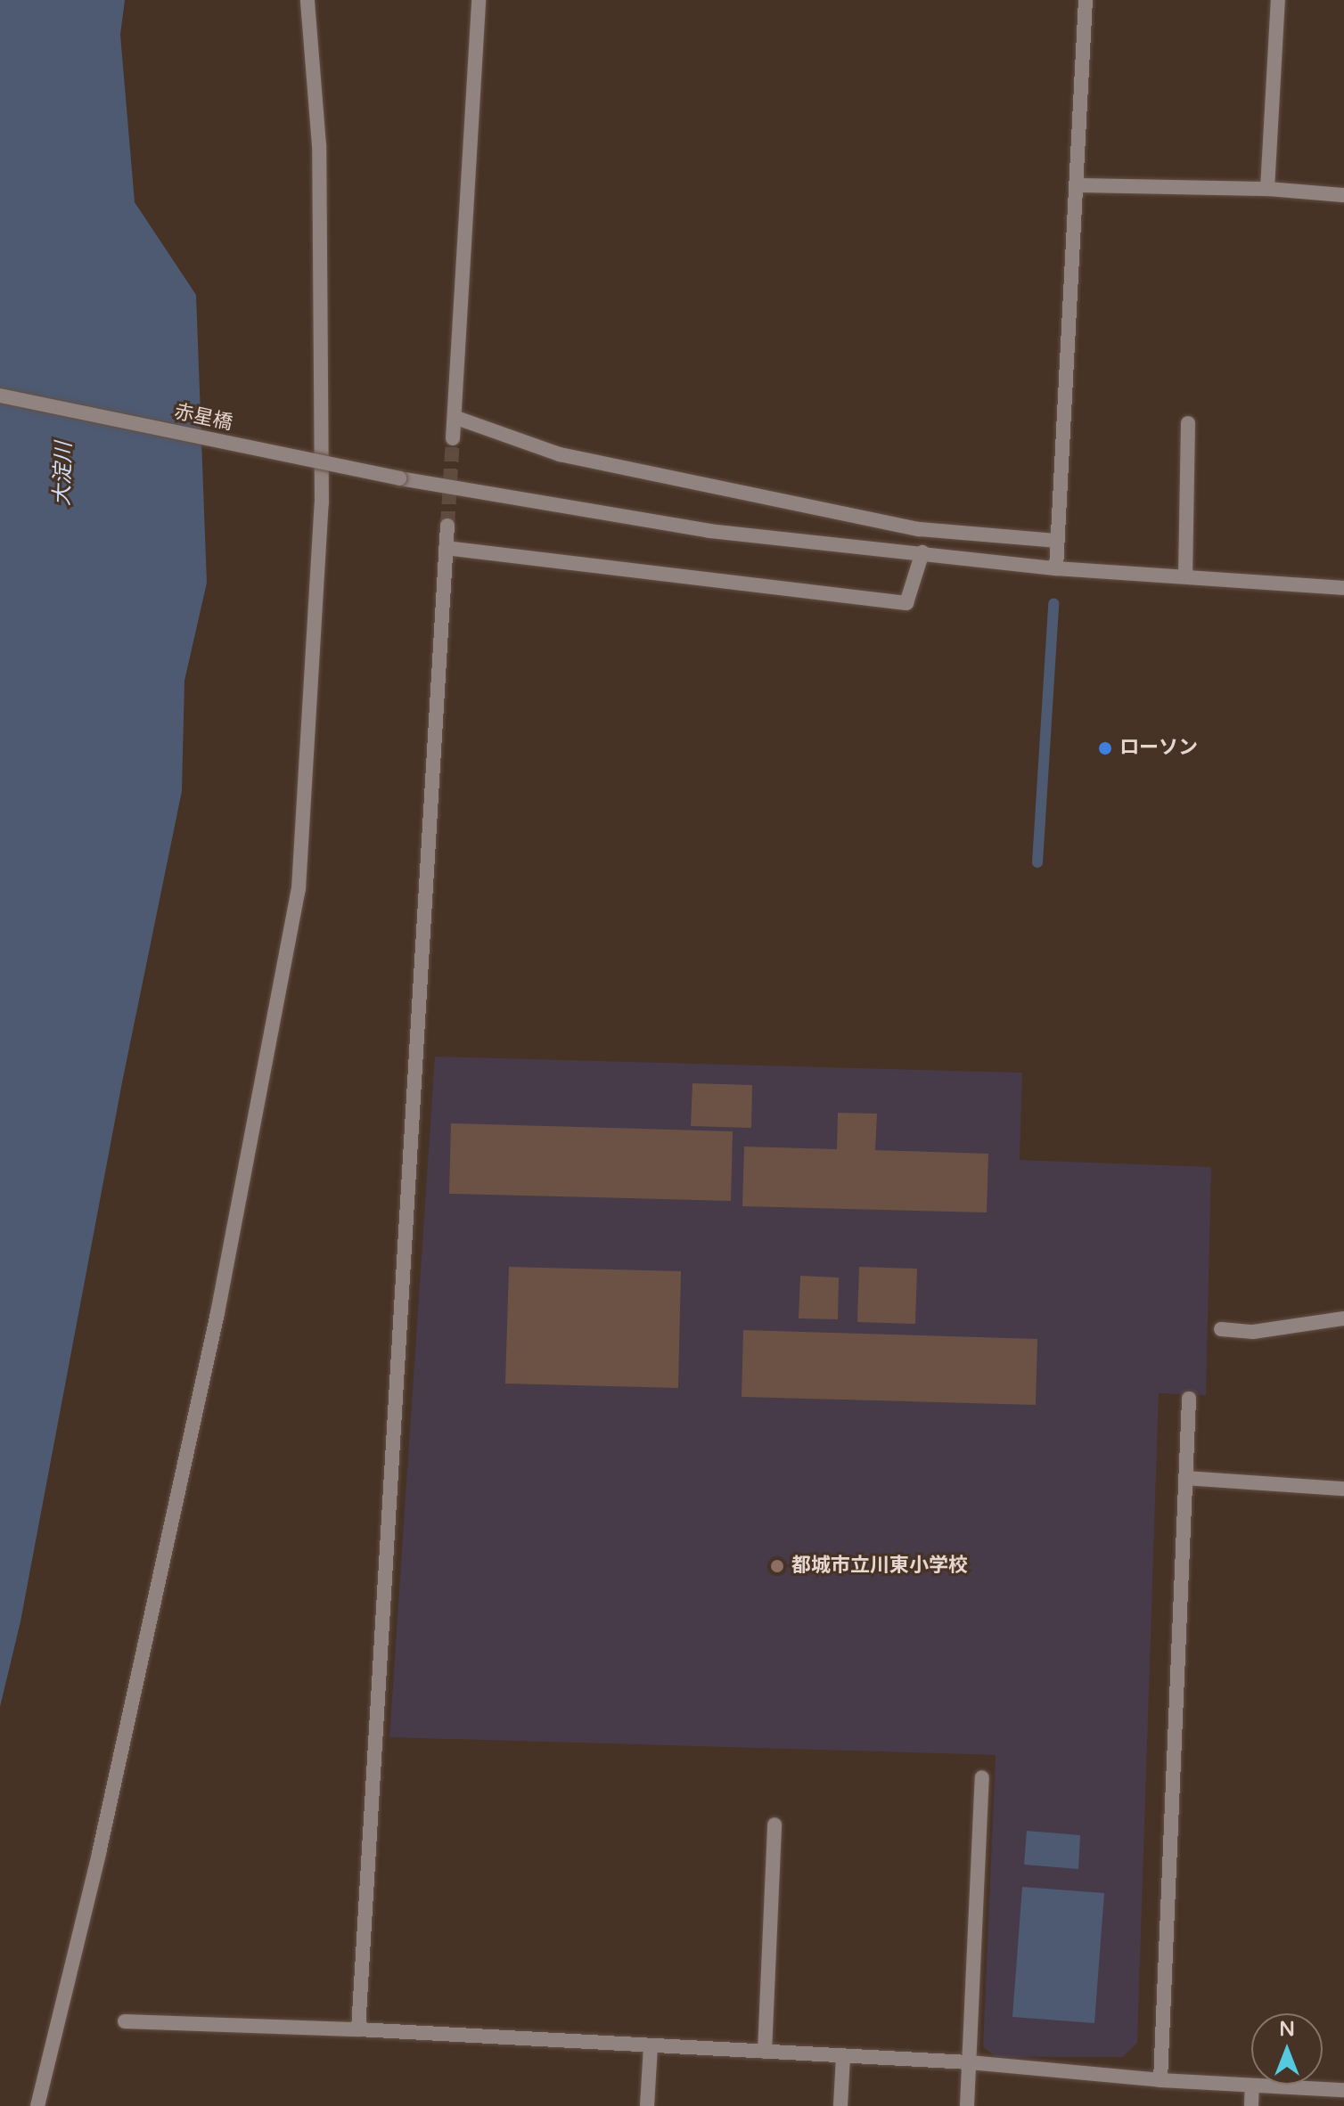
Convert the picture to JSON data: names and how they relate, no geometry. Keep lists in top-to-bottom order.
{
  "streets": {
    "street": ["赤星橋"]
  },
  "water": ["大淀川"],
  "places": ["ローソン", "都城市立川東小学校"],
  "north": "top"
}
